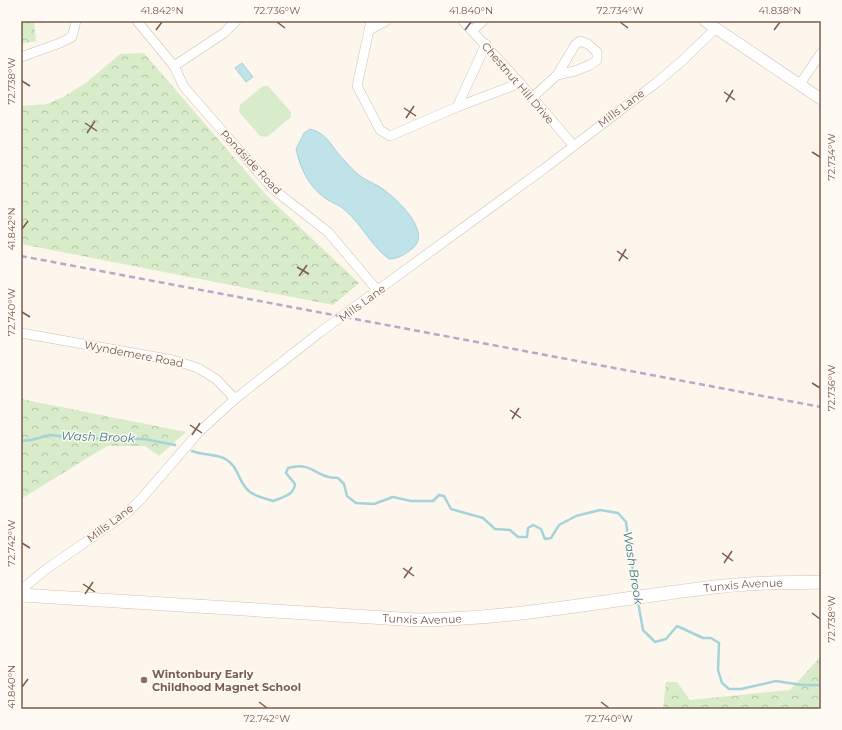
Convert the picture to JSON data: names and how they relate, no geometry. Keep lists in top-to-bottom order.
{
  "streets": {
    "main road": ["Tunxis Avenue"],
    "street": [
      "Chestnut Hill Drive",
      "Mills Lane",
      "Pondside Road",
      "Wyndemere Road"
    ]
  },
  "crossings": [
    ["Chestnut Hill Drive", "Mills Lane"],
    ["Mills Lane", "Pondside Road"],
    ["Mills Lane", "Wyndemere Road"]
  ],
  "water": ["Wash Brook"],
  "places": ["Wintonbury Early Childhood Magnet School"],
  "coordinates": [
    "41.842°N",
    "72.736°W",
    "41.840°N",
    "72.734°W",
    "41.838°N",
    "72.738°W",
    "72.740°W",
    "72.742°W"
  ]
}
